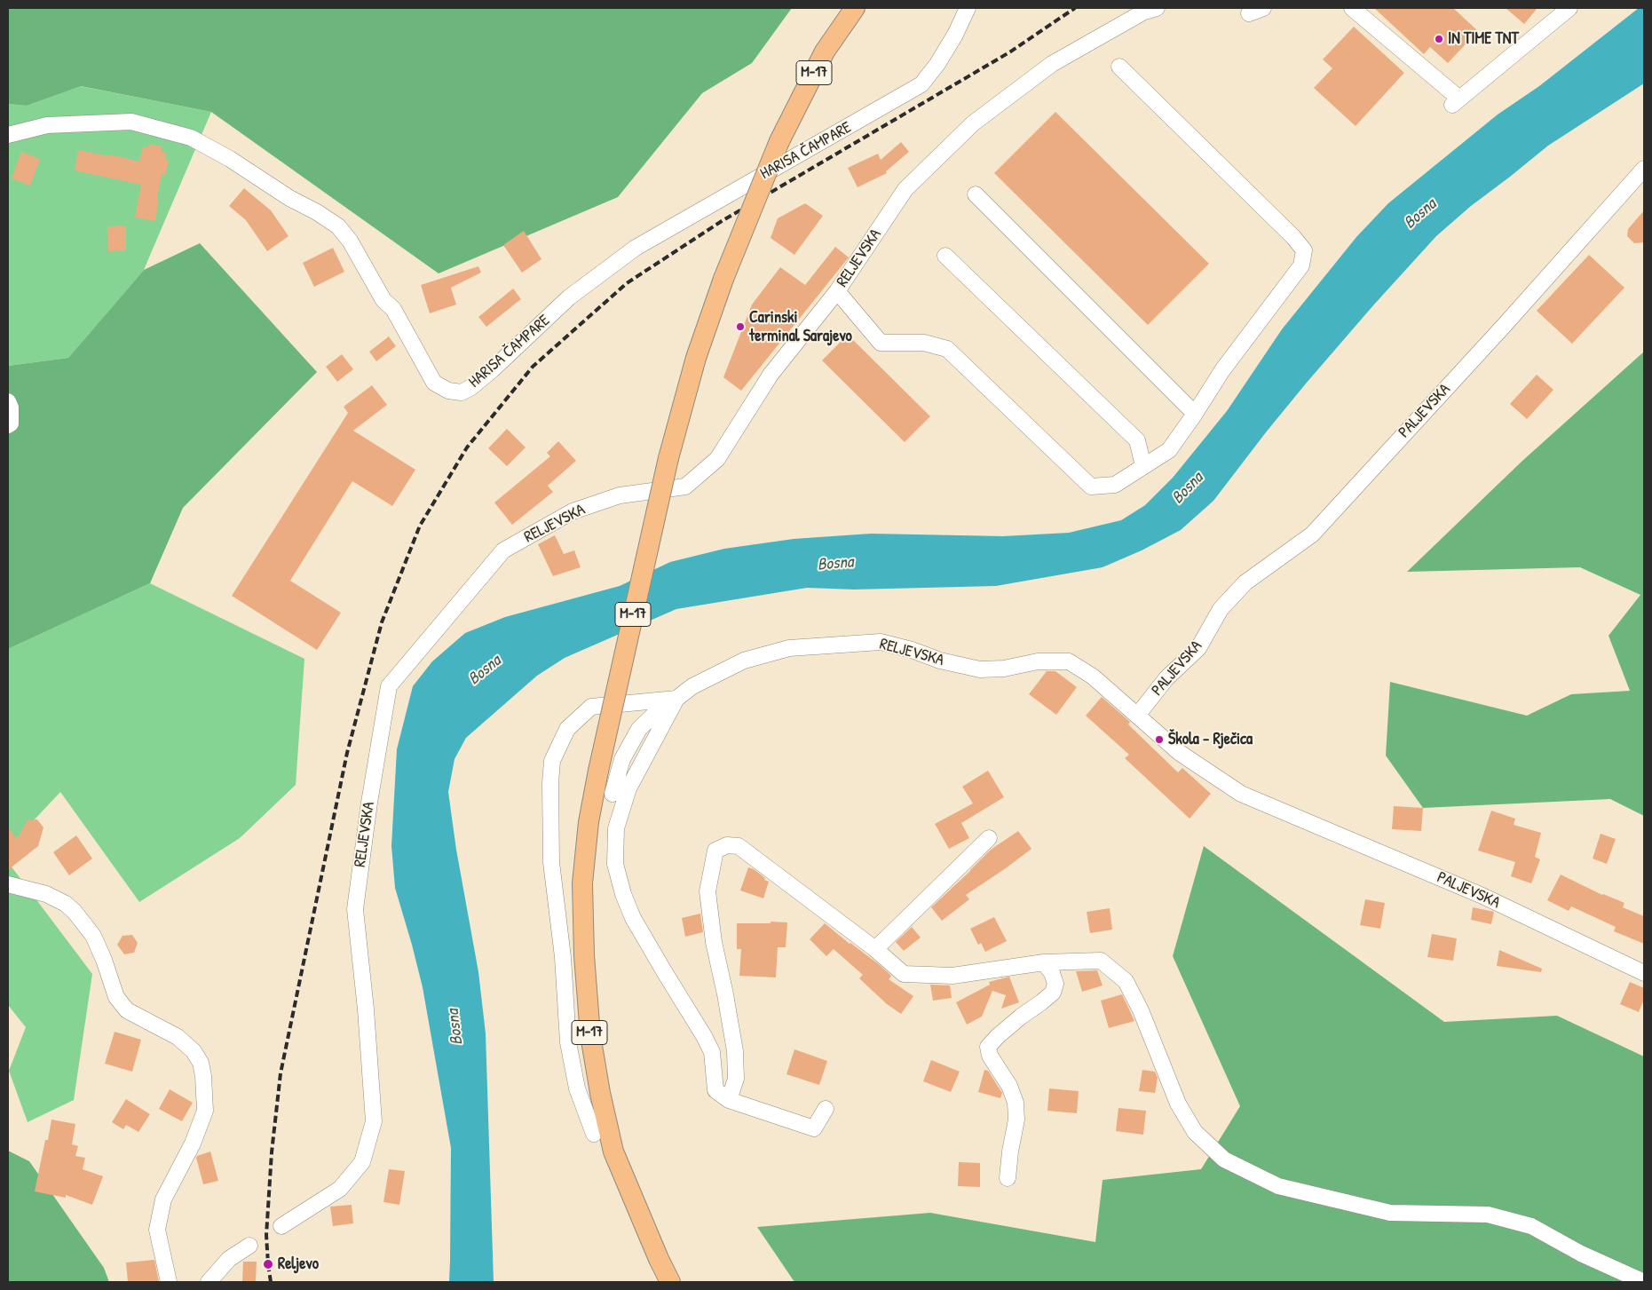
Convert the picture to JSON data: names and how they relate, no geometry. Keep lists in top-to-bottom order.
{
  "streets": {
    "main road": ["M-17"],
    "street": ["HARISA ČAMPARE", "RELJEVSKA", "PALJEVSKA"]
  },
  "crossings": [
    ["RELJEVSKA", "PALJEVSKA"]
  ],
  "water": ["Bosna"],
  "places": [
    "IN TIME TNT",
    "Carinski terminal Sarajevo",
    "Škola - Rječica",
    "Reljevo"
  ]
}
